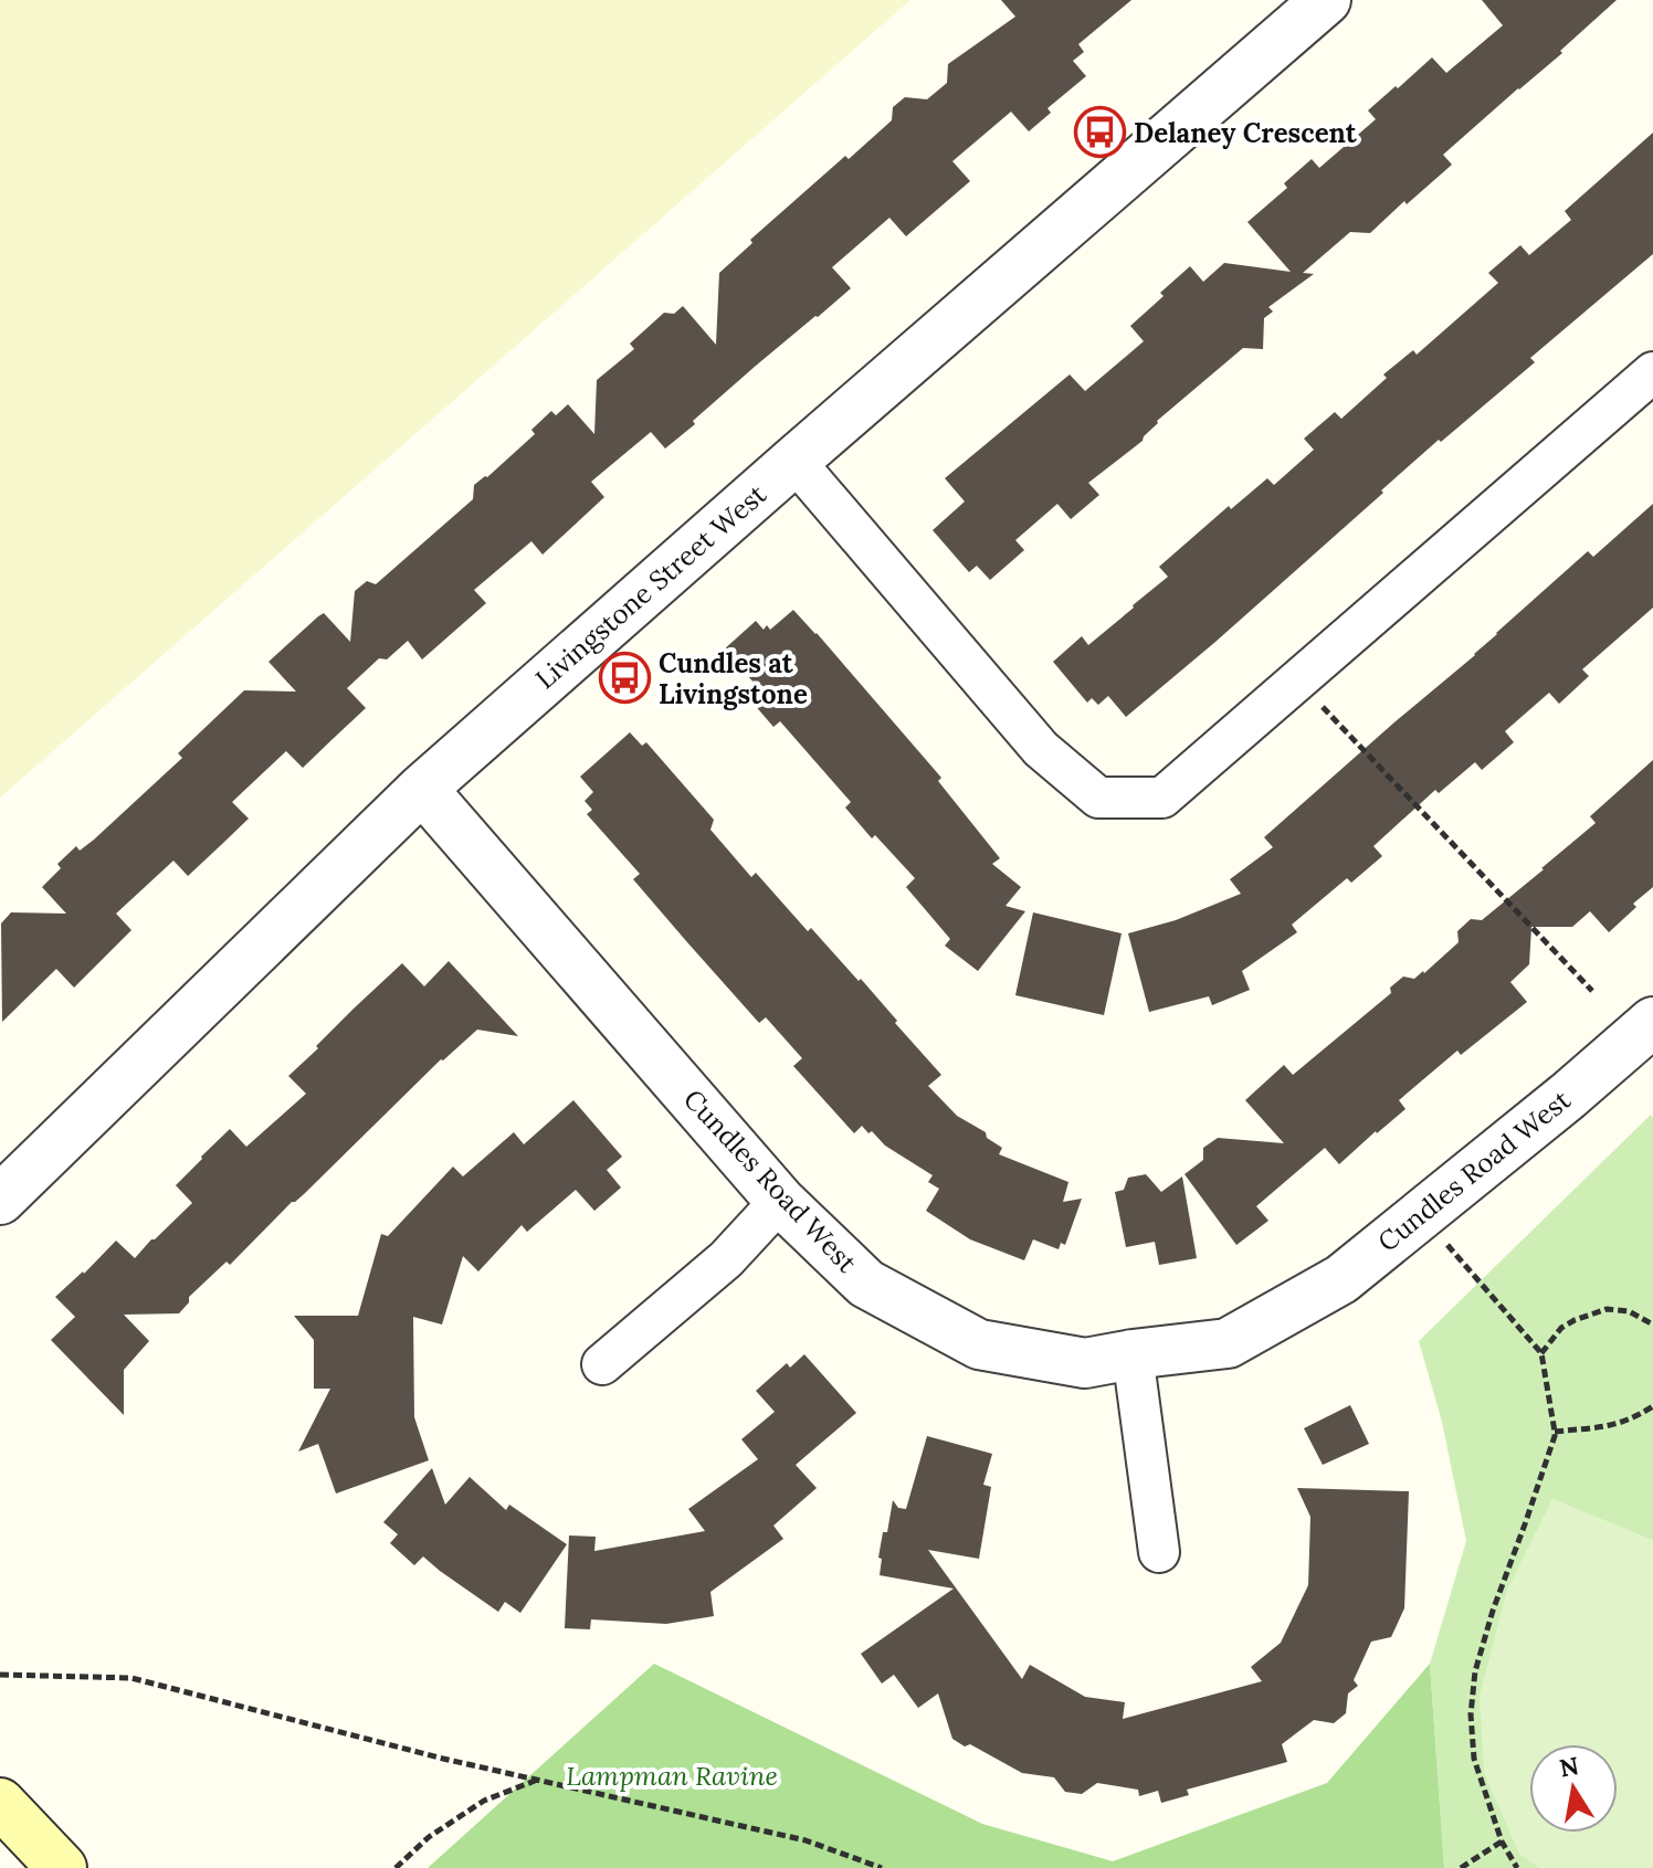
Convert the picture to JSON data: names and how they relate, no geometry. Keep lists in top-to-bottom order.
{
  "streets": {
    "street": ["Livingstone Street West", "Cundles Road West"]
  },
  "crossings": [
    ["Livingstone Street West", "Cundles Road West"]
  ],
  "parks": ["Lampman Ravine"],
  "places": {
    "bus stop": ["Delaney Crescent", "Cundles at Livingstone"]
  },
  "north": "top"
}
